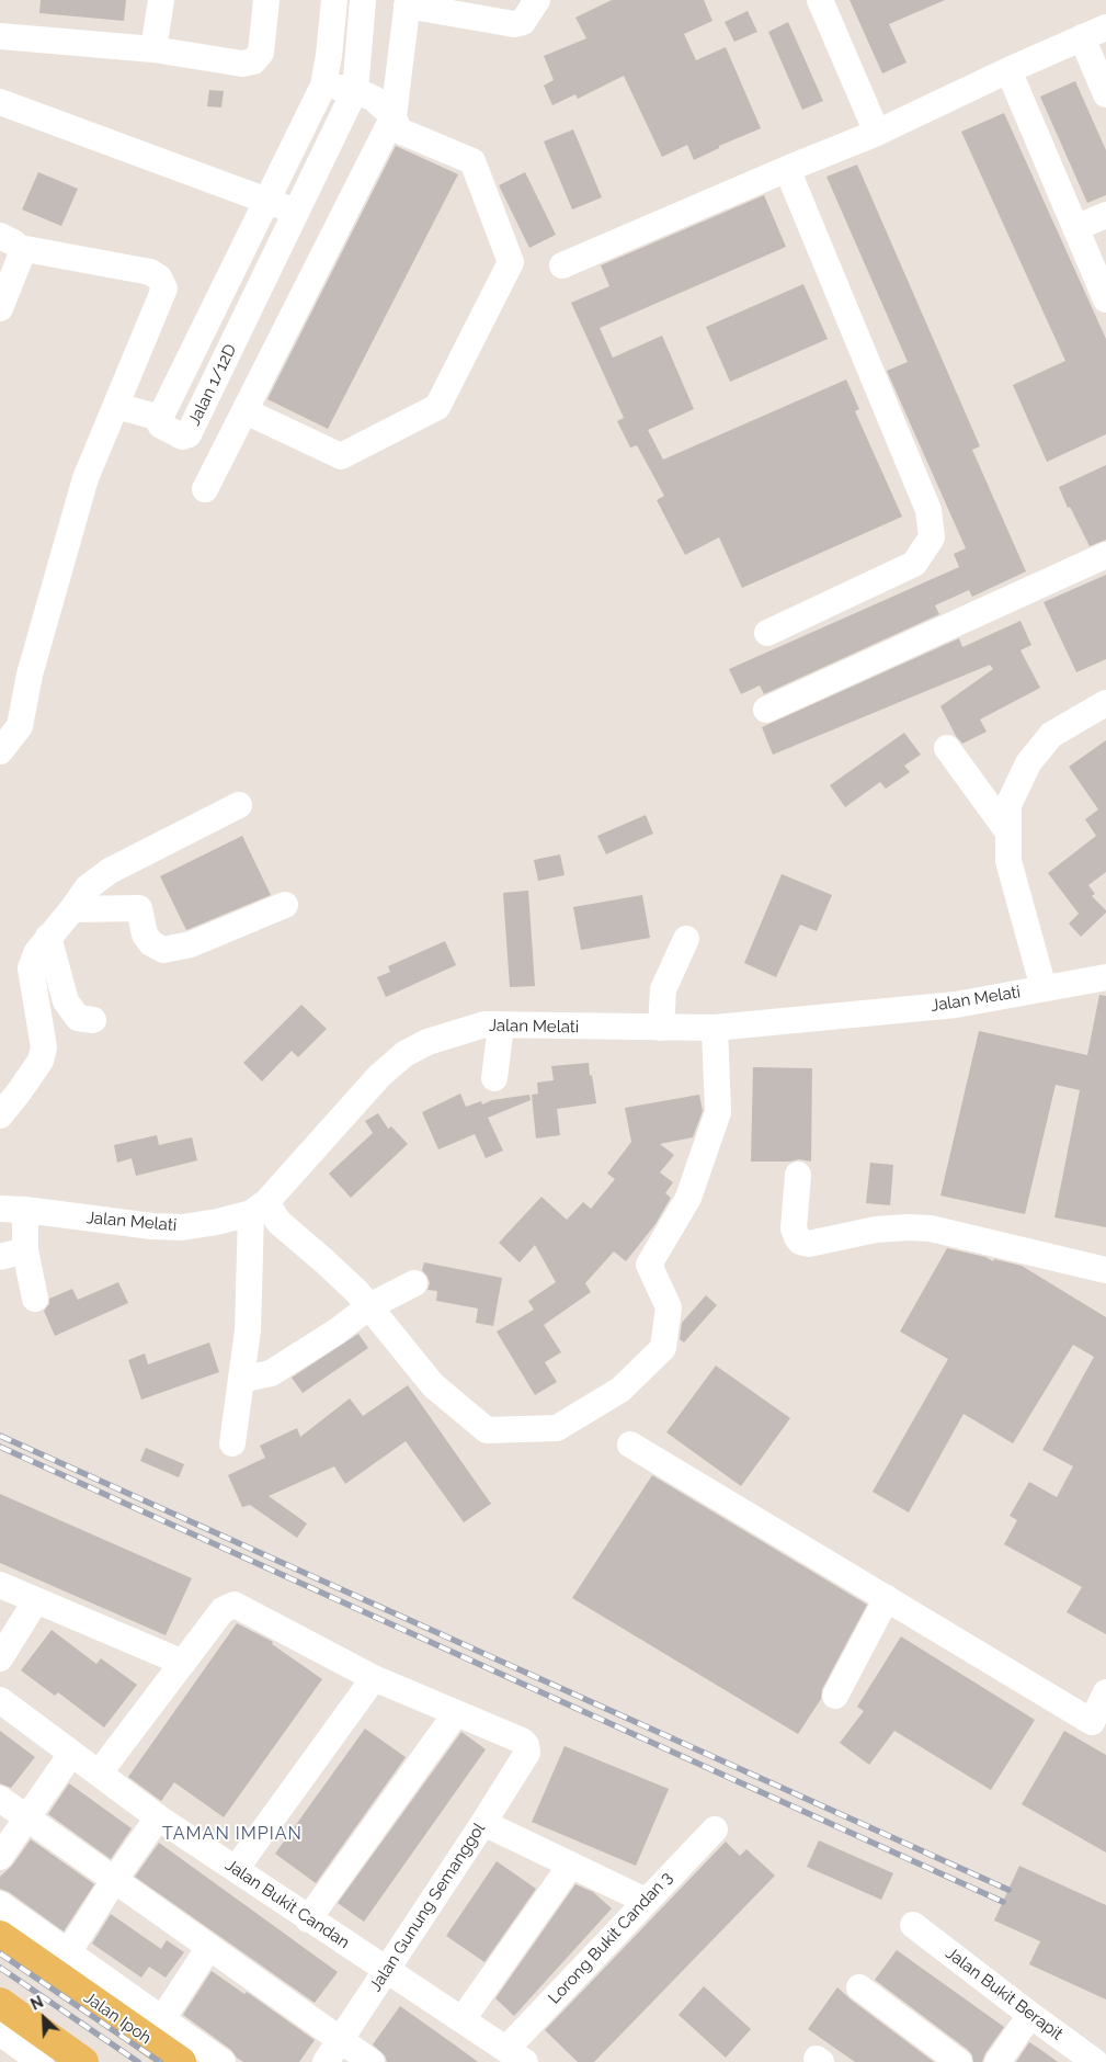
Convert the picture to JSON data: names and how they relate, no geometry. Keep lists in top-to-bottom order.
{
  "streets": {
    "main road": ["Jalan Ipoh"],
    "street": [
      "Jalan 1/12D",
      "Jalan Melati",
      "Jalan Bukit Candan",
      "Jalan Gunung Semanggol",
      "Lorong Bukit Candan 3",
      "Jalan Bukit Berapit"
    ]
  },
  "crossings": [
    ["Jalan Bukit Candan", "Jalan Gunung Semanggol"],
    ["Jalan Bukit Candan", "Lorong Bukit Candan 3"]
  ],
  "districts": ["TAMAN IMPIAN"],
  "north": "top left"
}
